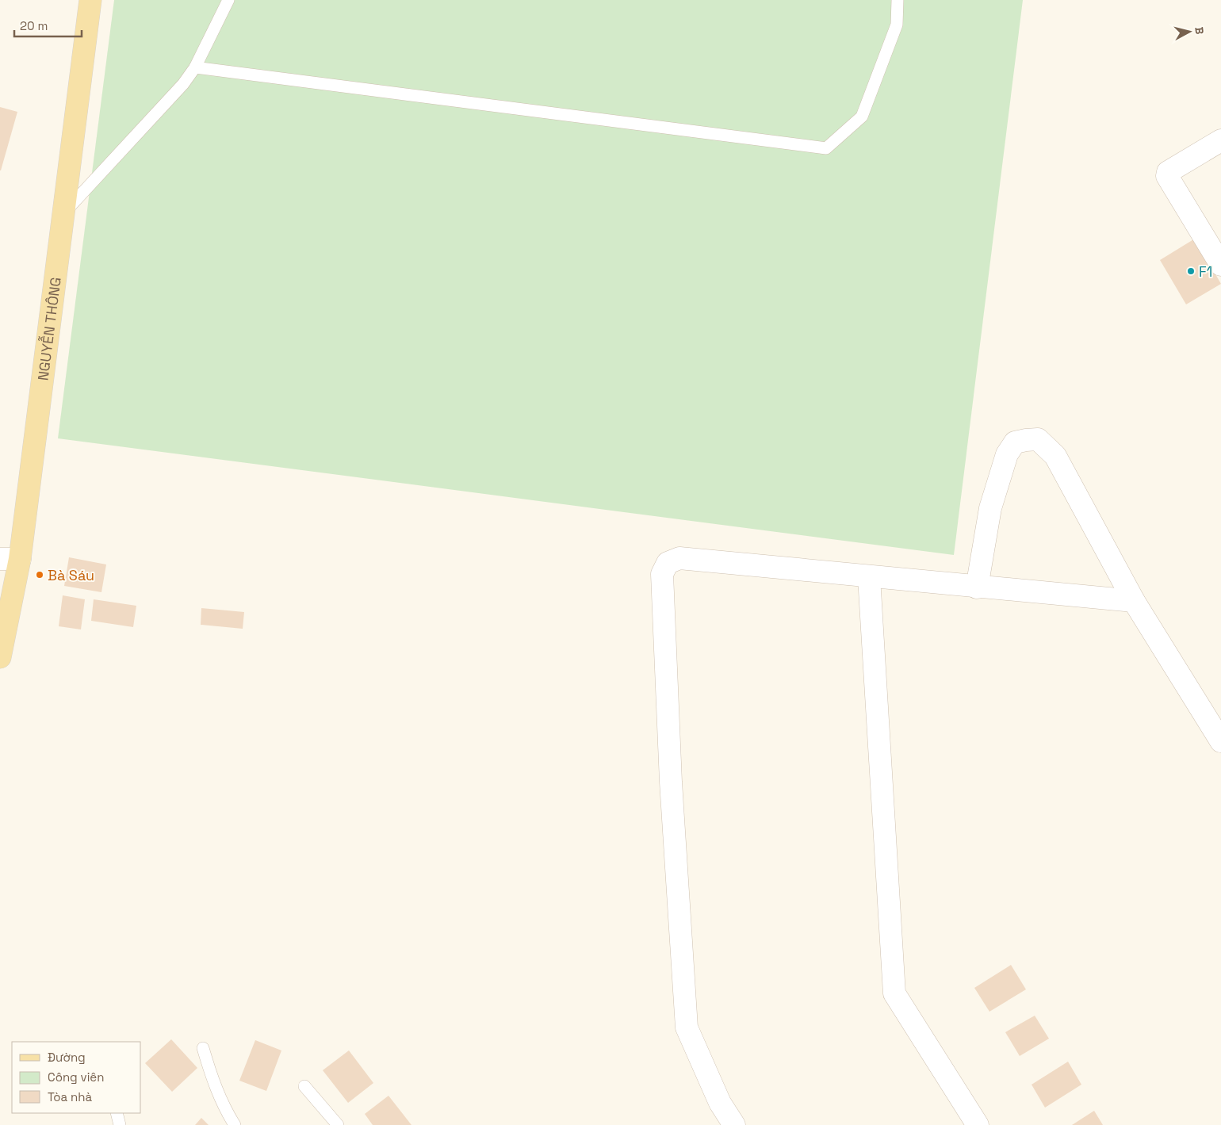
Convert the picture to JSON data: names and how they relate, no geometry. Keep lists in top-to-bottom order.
{
  "streets": {
    "main road": ["NGUYỄN THÔNG"]
  },
  "places": ["F1", "Bà Sáu"],
  "legend": ["Đường", "Công viên", "Tòa nhà"],
  "scale_bar": "20 m",
  "north": "right"
}
